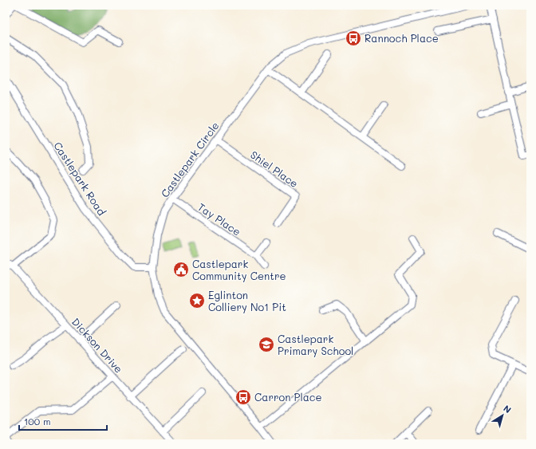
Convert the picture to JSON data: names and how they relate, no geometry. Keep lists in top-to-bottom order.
{
  "streets": {
    "street": [
      "Castlepark Circle",
      "Shiel Place",
      "Castlepark Road",
      "Tay Place",
      "Dickson Drive"
    ]
  },
  "crossings": [
    ["Castlepark Circle", "Shiel Place"],
    ["Castlepark Circle", "Castlepark Road"],
    ["Castlepark Circle", "Tay Place"]
  ],
  "places": {
    "bus stop": ["Rannoch Place", "Carron Place"],
    "public building": ["Castlepark Community Centre"],
    "place": ["Eglinton Colliery No1 Pit"],
    "school or university": ["Castlepark Primary School"]
  },
  "scale_bar": "100 m",
  "north": "top right"
}
